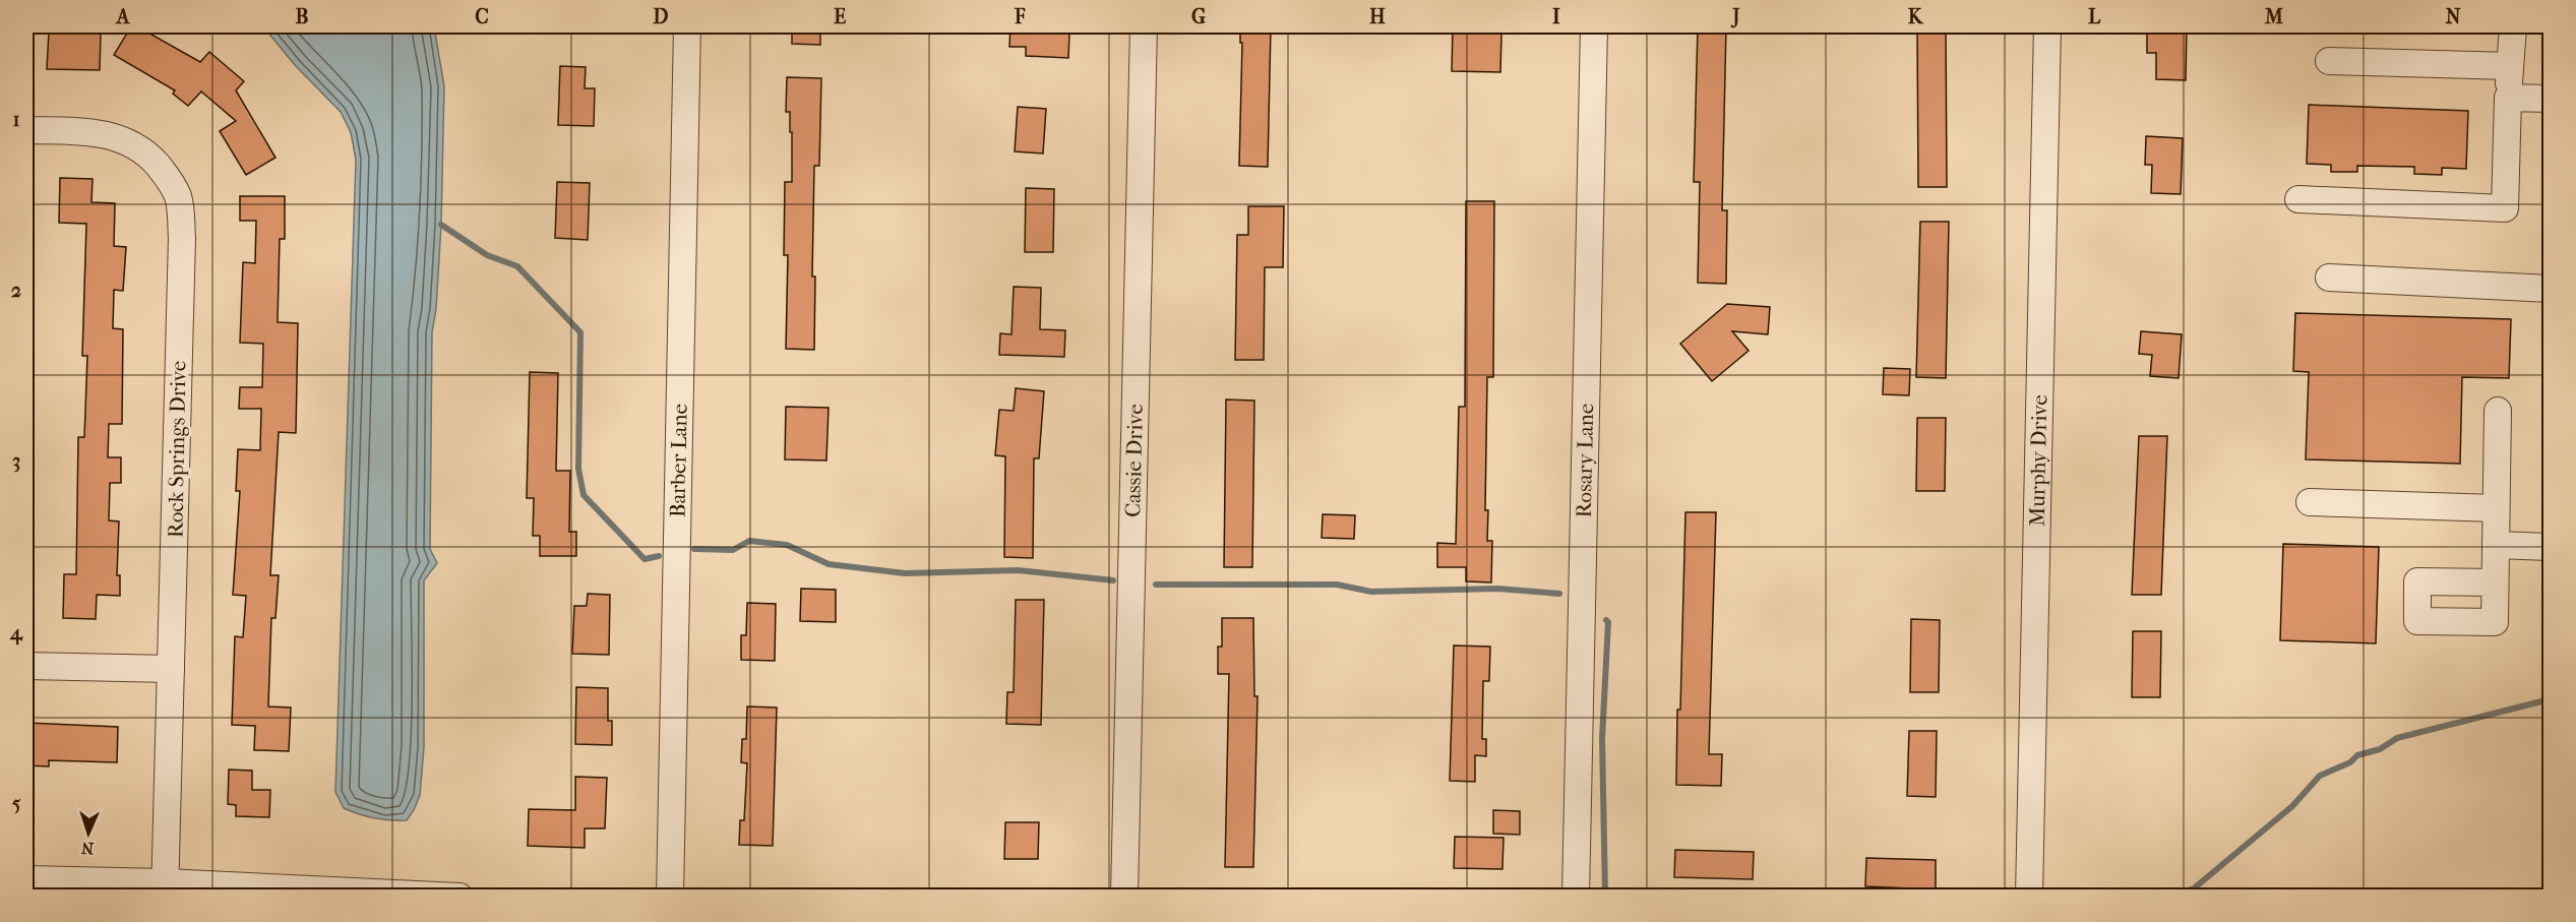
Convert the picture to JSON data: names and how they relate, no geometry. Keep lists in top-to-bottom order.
{
  "streets": {
    "street": [
      "Rock Springs Drive",
      "Cassie Drive",
      "Rosary Lane",
      "Barber Lane",
      "Murphy Drive"
    ]
  },
  "north": "bottom",
  "grid": {
    "columns": [
      "A",
      "B",
      "C",
      "D",
      "E",
      "F",
      "G",
      "H",
      "I",
      "J",
      "K",
      "L",
      "M",
      "N"
    ],
    "rows": [
      "1",
      "2",
      "3",
      "4",
      "5"
    ]
  }
}
